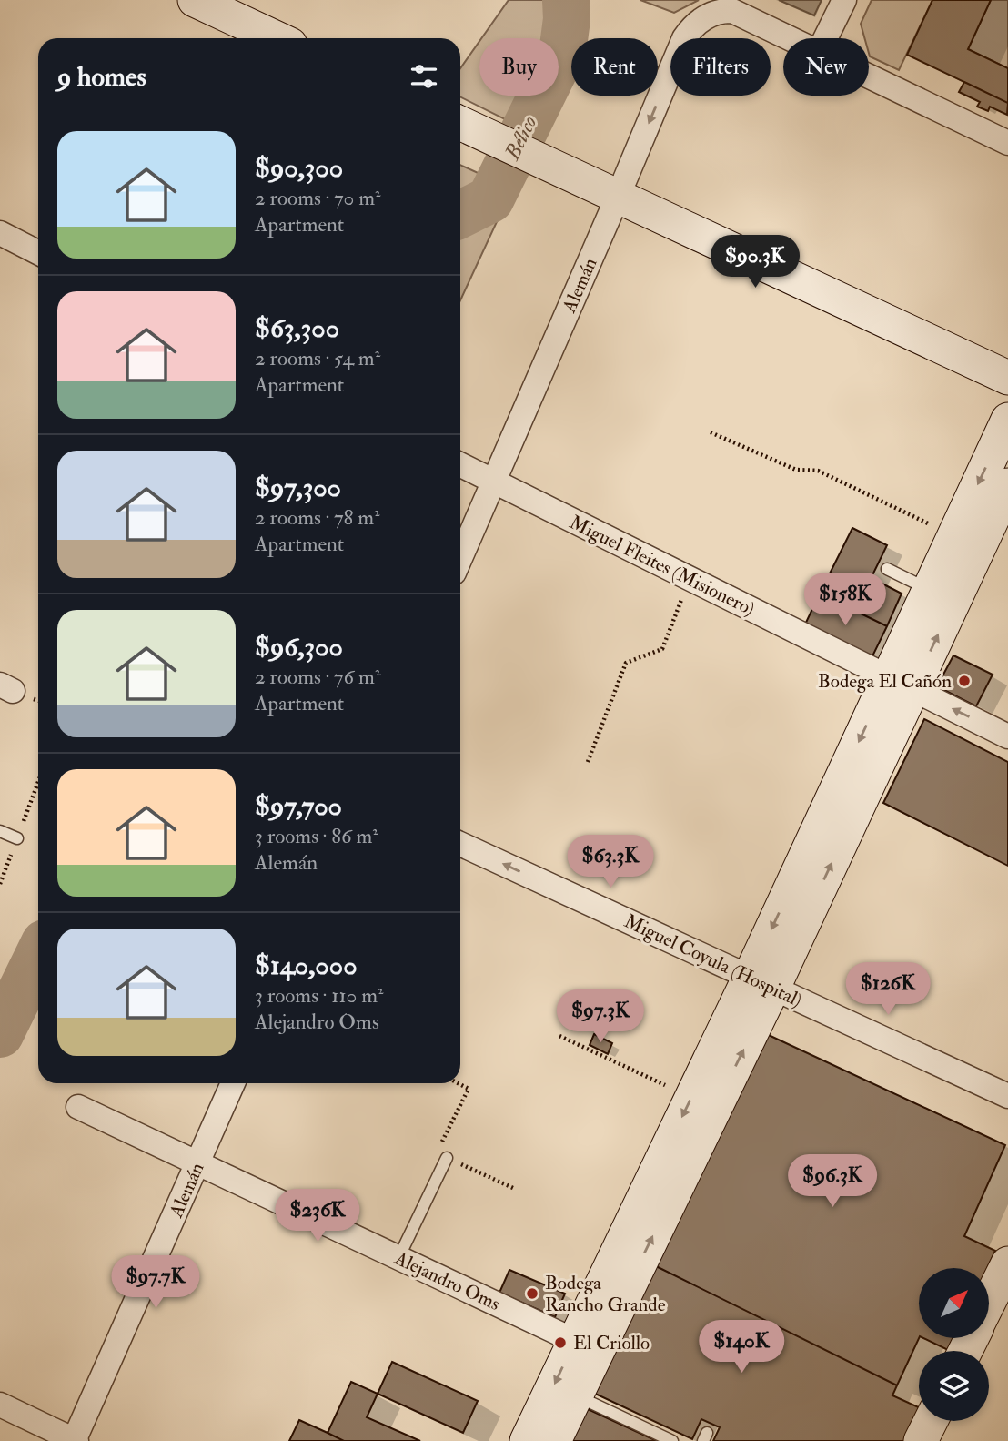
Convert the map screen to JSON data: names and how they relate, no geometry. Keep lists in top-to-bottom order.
{
  "streets": {
    "street": [
      "Alemán",
      "Miguel Fleites (Misionero)",
      "Miguel Coyula (Hospital)",
      "Alejandro Oms"
    ]
  },
  "crossings": [
    ["Alemán", "Miguel Fleites (Misionero)"],
    ["Alemán", "Alejandro Oms"]
  ],
  "one_way": ["Miguel Coyula (Hospital)"],
  "water": ["Bélico"],
  "places": ["Bodega El Cañón", "Bodega Rancho Grande", "El Criollo"],
  "north": "top right",
  "page": {
    "chip": [
      "Buy",
      "Rent",
      "Filters",
      "New"
    ],
    "heading": "9 homes",
    "list": [
      {
        "name": "$90,300",
        "note": "2 rooms · 70 m² · Apartment"
      },
      {
        "name": "$63,300",
        "note": "2 rooms · 54 m² · Apartment"
      },
      {
        "name": "$97,300",
        "note": "2 rooms · 78 m² · Apartment"
      },
      {
        "name": "$96,300",
        "note": "2 rooms · 76 m² · Apartment"
      },
      {
        "name": "$97,700",
        "note": "3 rooms · 86 m² · Alemán"
      },
      {
        "name": "$140,000",
        "note": "3 rooms · 110 m² · Alejandro Oms"
      }
    ],
    "price": [
      "$90.3K",
      "$158K",
      "$63.3K",
      "$126K",
      "$97.3K",
      "$96.3K",
      "$236K",
      "$97.7K",
      "$140K"
    ]
  }
}
